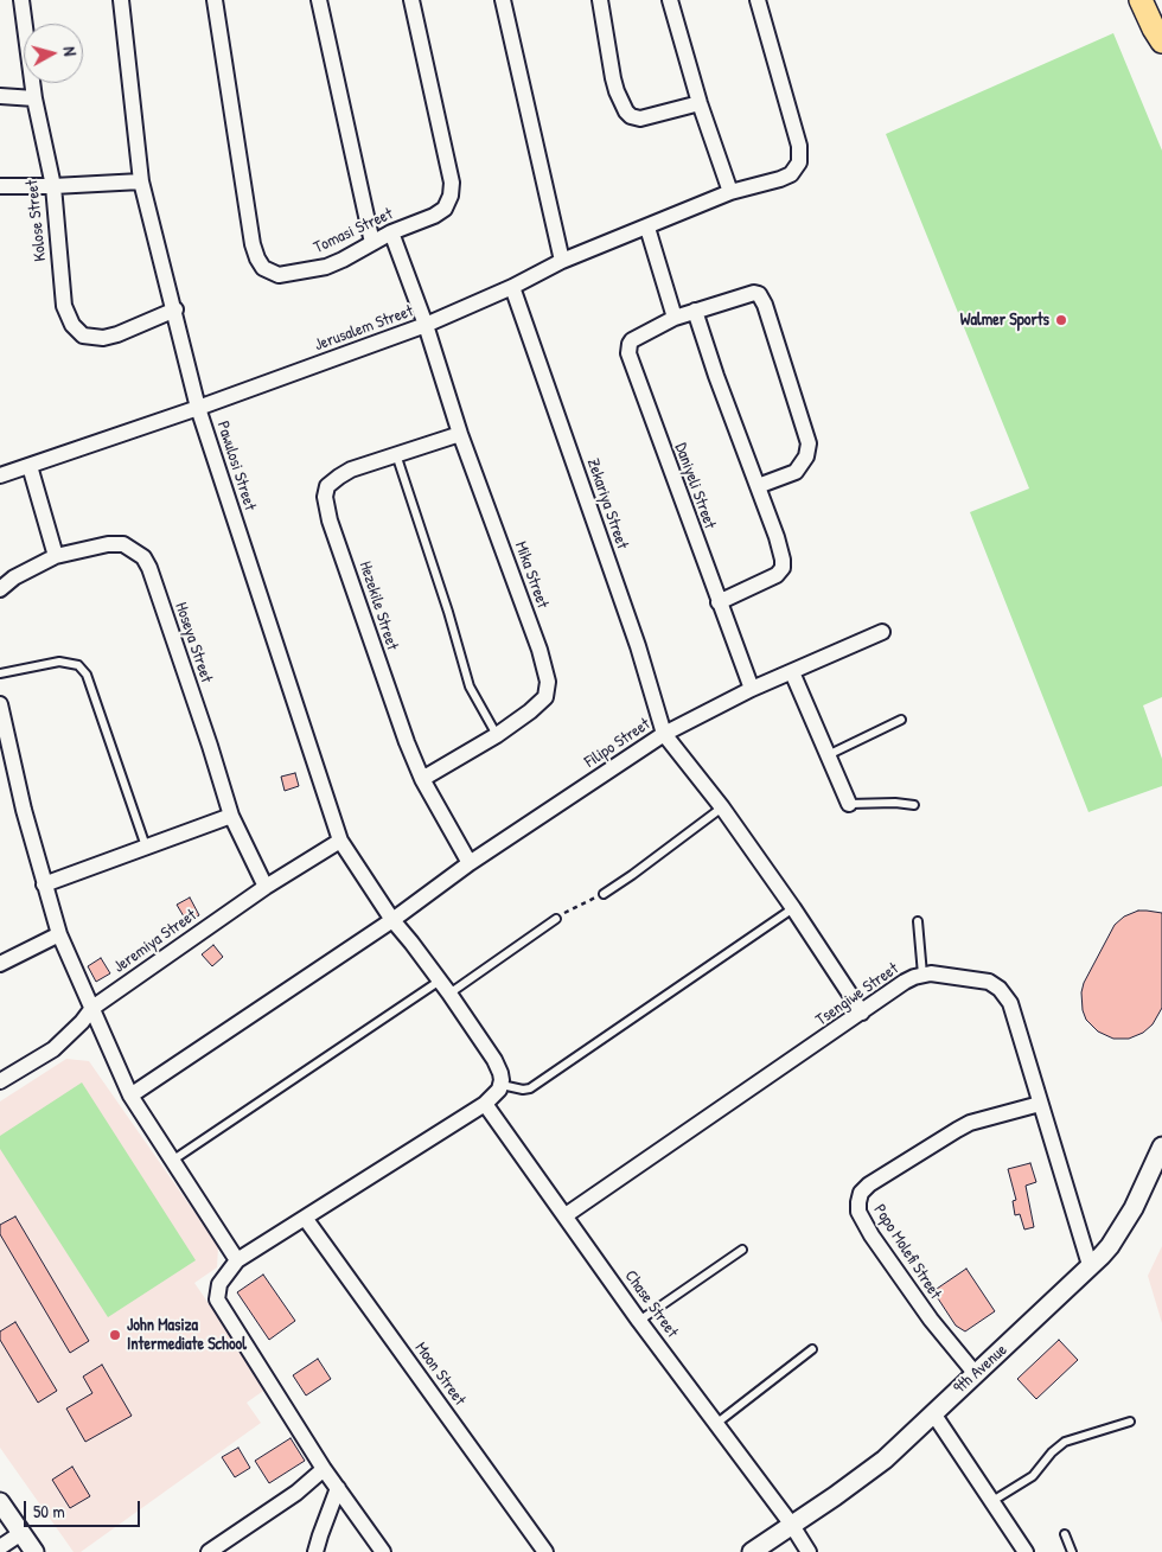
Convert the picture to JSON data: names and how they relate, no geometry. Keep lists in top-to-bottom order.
{
  "streets": {
    "street": [
      "Kolose Street",
      "Tomasi Street",
      "Jerusalem Street",
      "Pawulosi Street",
      "Daniyeli Street",
      "Zekariya Street",
      "Mika Street",
      "Hezekile Street",
      "Hoseya Street",
      "Filipo Street",
      "Jeremiya Street",
      "Tsengiwe Street",
      "Popo Molefi Street",
      "Chase Street",
      "9th Avenue",
      "Moon Street"
    ]
  },
  "crossings": [
    ["Kolose Street", "Pawulosi Street"],
    ["Tomasi Street", "Mika Street"],
    ["Jerusalem Street", "Pawulosi Street"],
    ["Jerusalem Street", "Zekariya Street"],
    ["Jerusalem Street", "Mika Street"],
    ["Pawulosi Street", "Filipo Street"],
    ["Pawulosi Street", "Jeremiya Street"],
    ["Daniyeli Street", "Filipo Street"],
    ["Zekariya Street", "Filipo Street"],
    ["Mika Street", "Hezekile Street"],
    ["Hezekile Street", "Filipo Street"],
    ["Hoseya Street", "Jeremiya Street"],
    ["Tsengiwe Street", "Popo Molefi Street"],
    ["Tsengiwe Street", "Chase Street"],
    ["Tsengiwe Street", "9th Avenue"],
    ["Popo Molefi Street", "9th Avenue"],
    ["Chase Street", "9th Avenue"]
  ],
  "places": ["Walmer Sports", "John Masiza Intermediate School"],
  "scale_bar": "50 m",
  "north": "right"
}
